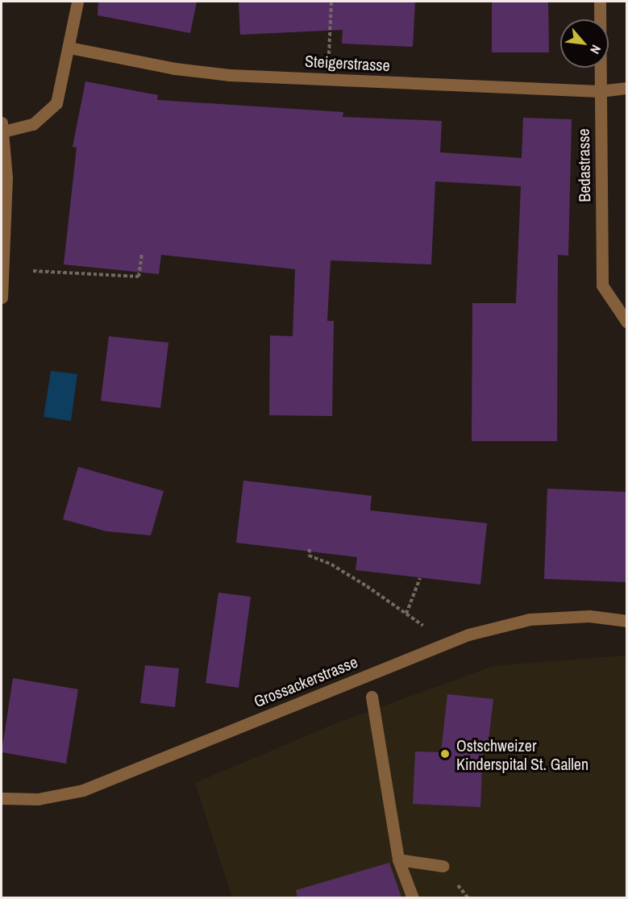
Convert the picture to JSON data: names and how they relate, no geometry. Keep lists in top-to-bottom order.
{
  "streets": {
    "street": ["Steigerstrasse", "Bedastrasse", "Grossackerstrasse"]
  },
  "crossings": [
    ["Steigerstrasse", "Bedastrasse"]
  ],
  "places": ["Ostschweizer Kinderspital St. Gallen"],
  "north": "bottom right"
}
